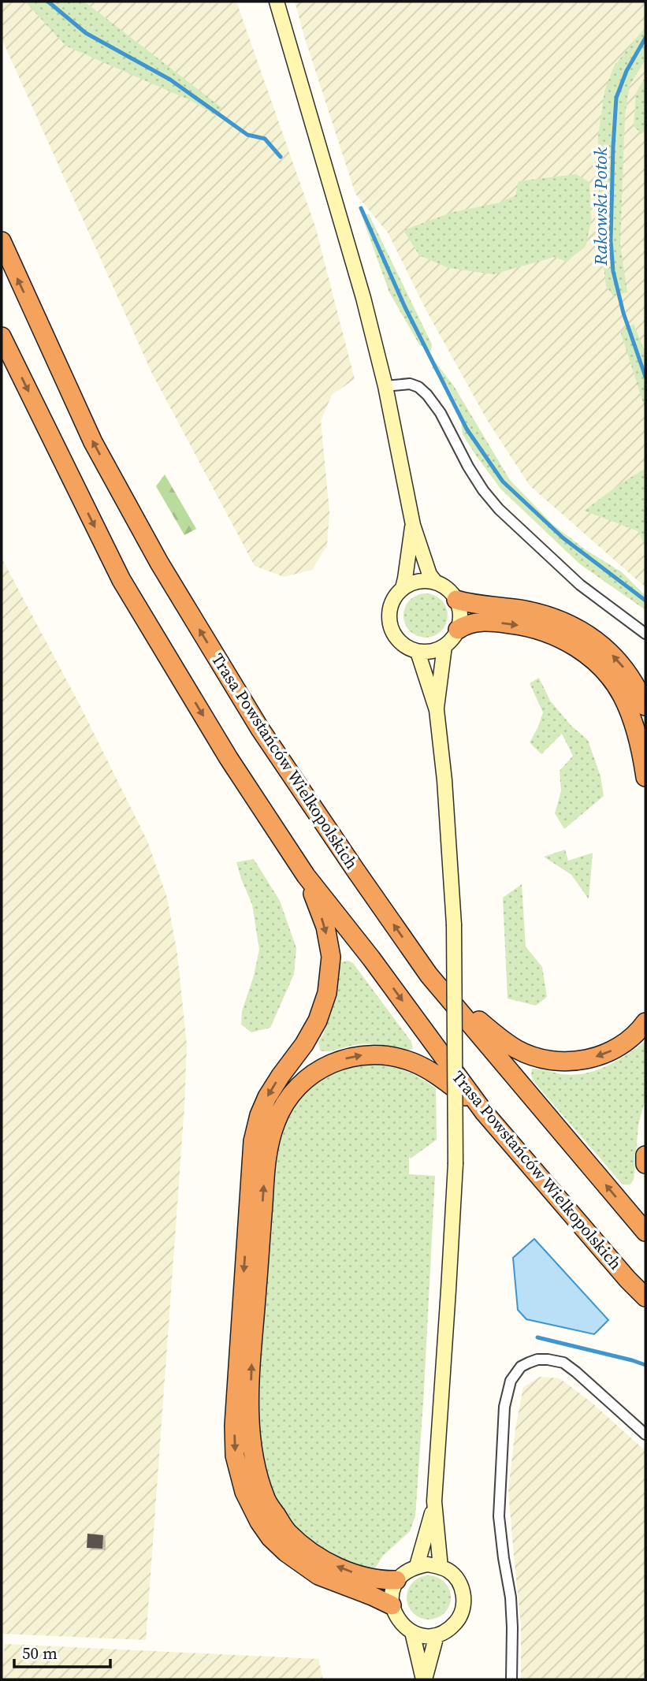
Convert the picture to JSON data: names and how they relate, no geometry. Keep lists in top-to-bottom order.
{
  "streets": {
    "highway": ["Trasa Powstańców Wielkopolskich"]
  },
  "water": ["Rakowski Potok"],
  "scale_bar": "50 m"
}
